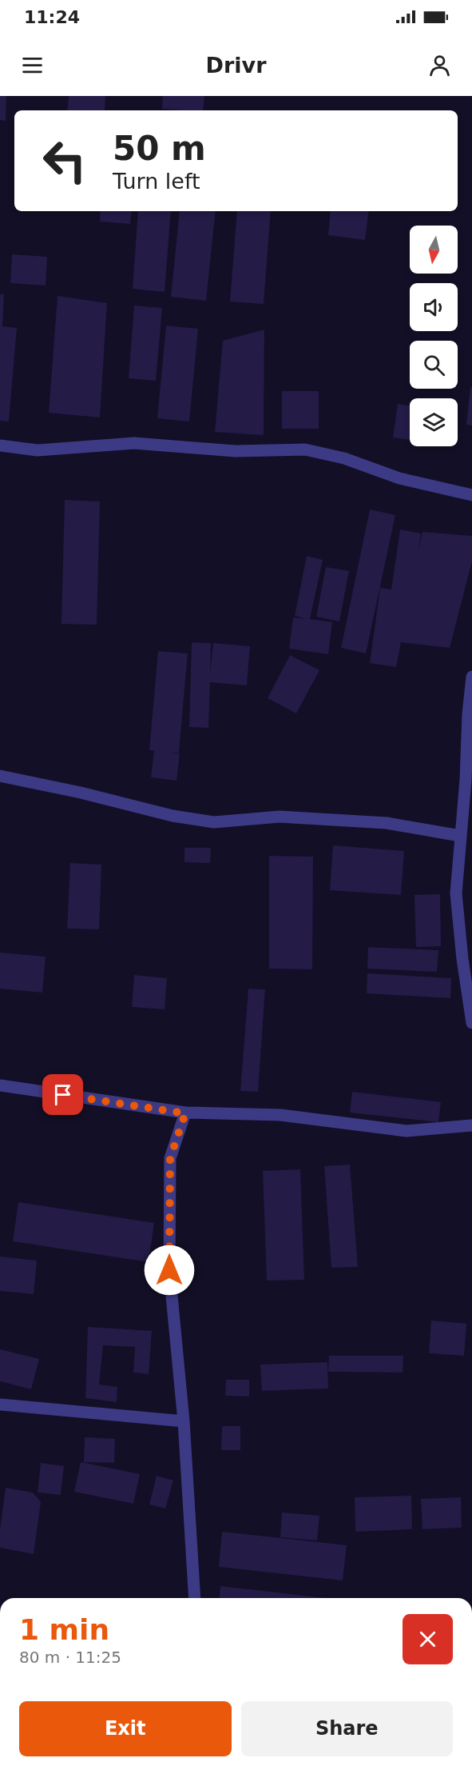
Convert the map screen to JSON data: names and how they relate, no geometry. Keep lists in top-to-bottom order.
{
  "north": "bottom",
  "page": {
    "status": "11:24",
    "header": "Drivr",
    "turn": ["50 m", "Turn left"],
    "heading": ["1 min", "80 m · 11:25"],
    "buttons": ["Exit", "Share"]
  }
}
